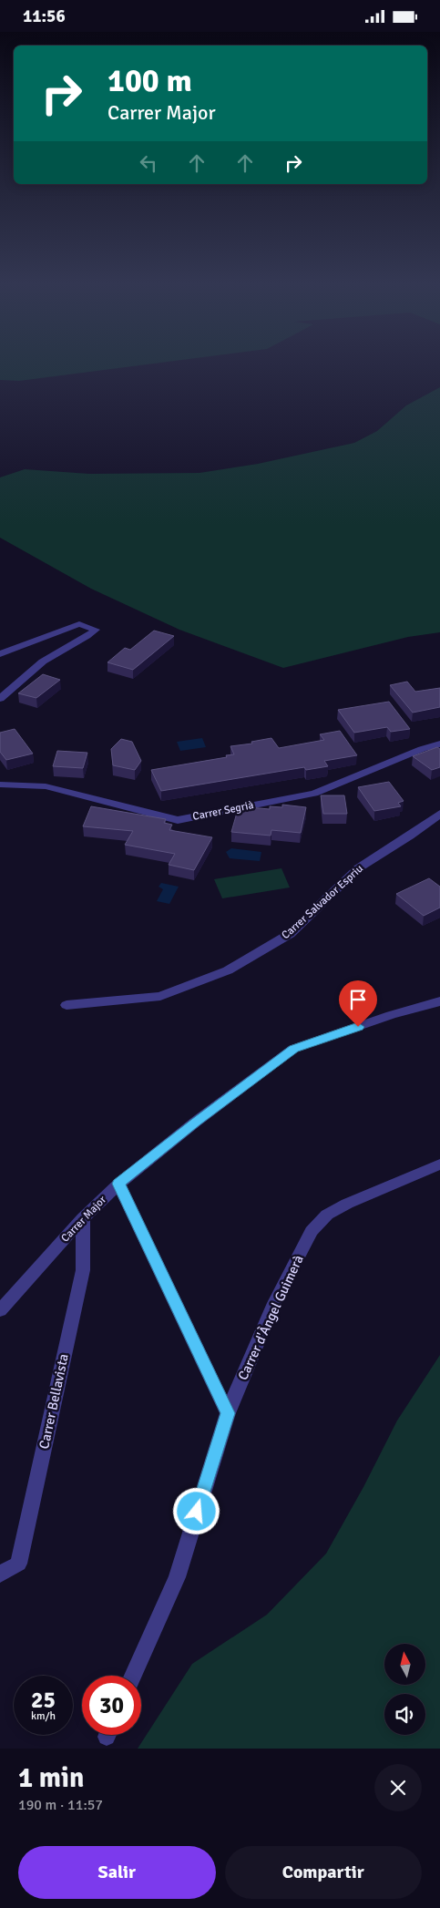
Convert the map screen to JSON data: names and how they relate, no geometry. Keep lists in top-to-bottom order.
{
  "streets": {
    "street": [
      "Carrer Segrià",
      "Carrer Salvador Espriu",
      "Carrer Major",
      "Carrer d'Àngel Guimerà",
      "Carrer Bellavista"
    ]
  },
  "crossings": [
    ["Carrer Major", "Carrer Bellavista"]
  ],
  "north": "top",
  "page": {
    "status": "11:56",
    "turn": ["100 m", "Carrer Major"],
    "speed": "25 km/h",
    "limit": "30",
    "heading": ["1 min", "190 m · 11:57"],
    "buttons": ["Salir", "Compartir"]
  }
}
